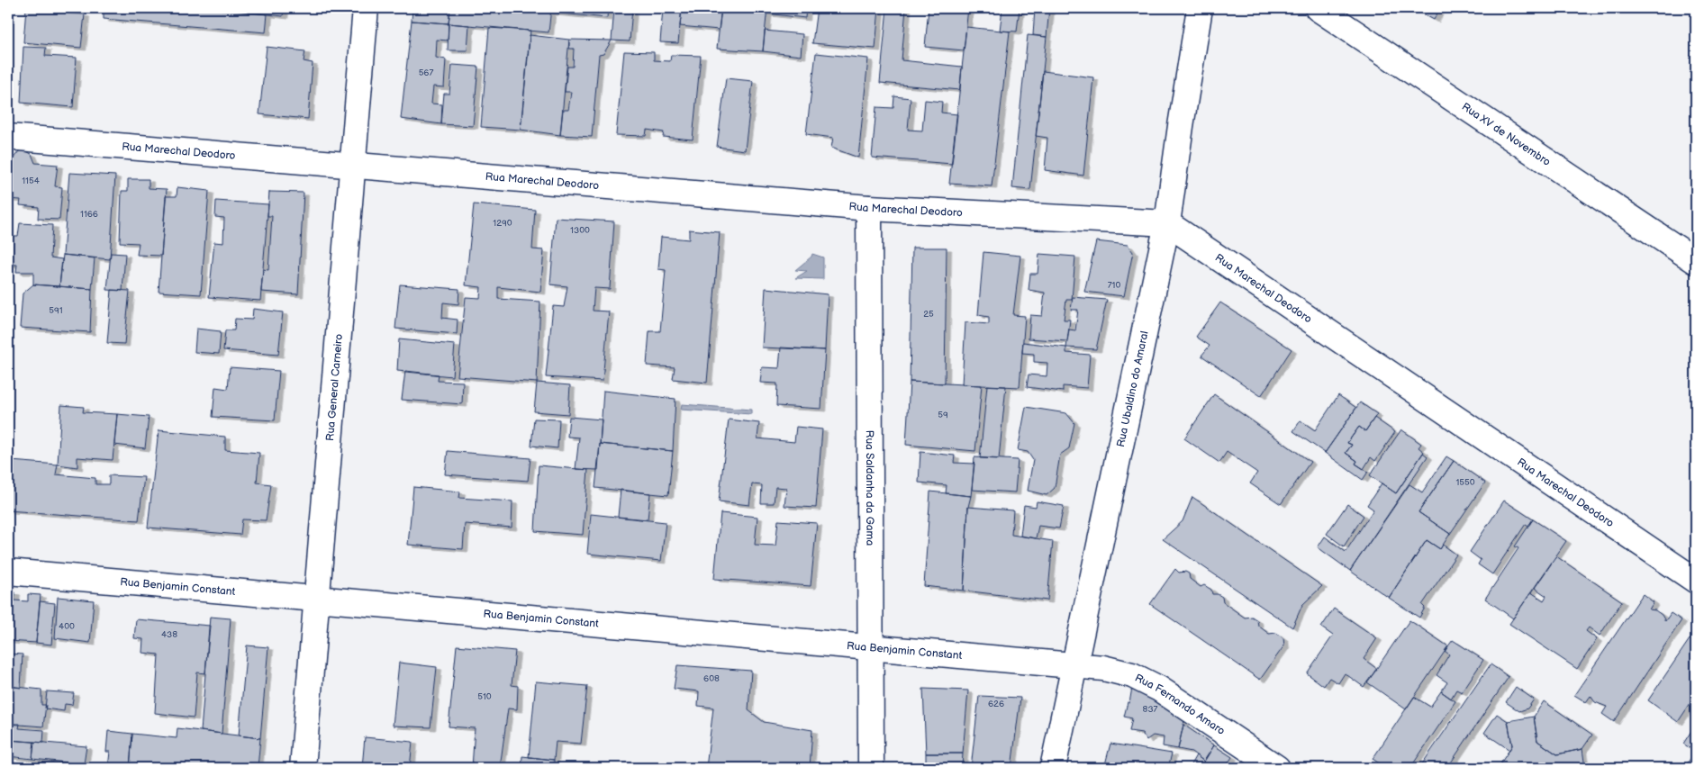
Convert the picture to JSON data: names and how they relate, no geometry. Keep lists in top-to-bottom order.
{
  "streets": {
    "street": [
      "Rua XV de Novembro",
      "Rua Marechal Deodoro",
      "Rua General Carneiro",
      "Rua Ubaldino do Amaral",
      "Rua Saldanha da Gama",
      "Rua Benjamin Constant",
      "Rua Fernando Amaro"
    ]
  },
  "crossings": [
    ["Rua Marechal Deodoro", "Rua General Carneiro"],
    ["Rua Marechal Deodoro", "Rua Ubaldino do Amaral"],
    ["Rua Marechal Deodoro", "Rua Saldanha da Gama"],
    ["Rua General Carneiro", "Rua Benjamin Constant"],
    ["Rua Ubaldino do Amaral", "Rua Benjamin Constant"],
    ["Rua Ubaldino do Amaral", "Rua Fernando Amaro"],
    ["Rua Saldanha da Gama", "Rua Benjamin Constant"],
    ["Rua Benjamin Constant", "Rua Fernando Amaro"]
  ],
  "house_numbers": [
    "567",
    "1154",
    "1166",
    "1290",
    "1300",
    "710",
    "591",
    "25",
    "59",
    "1550",
    "400",
    "438",
    "608",
    "510",
    "626",
    "837"
  ]
}
